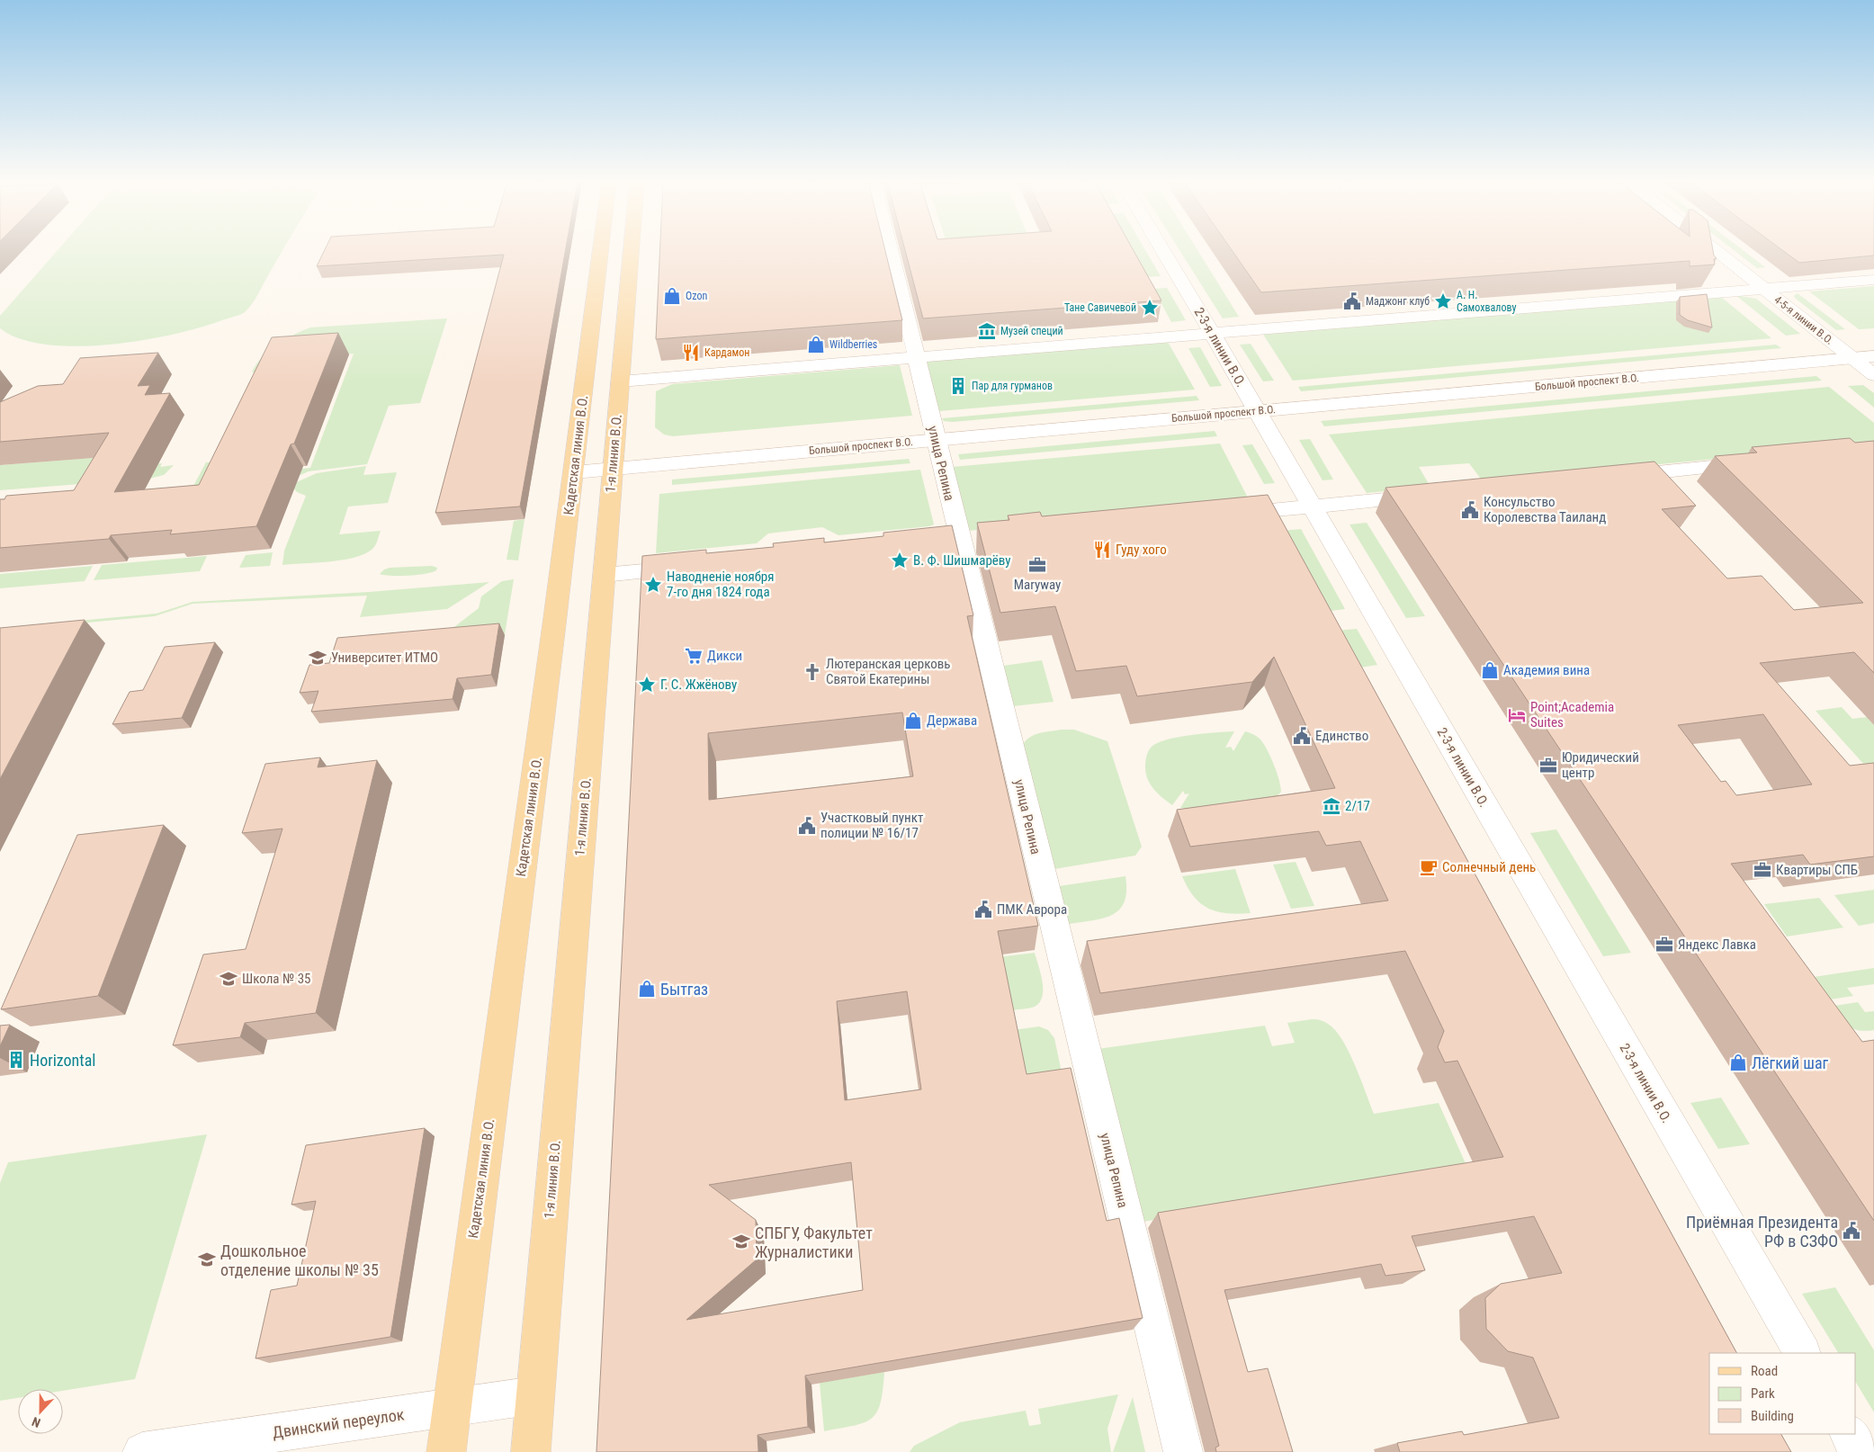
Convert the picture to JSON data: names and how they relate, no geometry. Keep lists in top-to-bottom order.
{
  "streets": {
    "main road": ["1-я линия В.О.", "Кадетская линия В.О."],
    "street": [
      "4-5-я линии В.О.",
      "2-3-я линии В.О.",
      "Большой проспект В.О.",
      "улица Репина",
      "Двинский переулок"
    ]
  },
  "crossings": [
    ["4-5-я линии В.О.", "Большой проспект В.О."],
    ["2-3-я линии В.О.", "Большой проспект В.О."],
    ["Большой проспект В.О.", "1-я линия В.О."],
    ["Большой проспект В.О.", "Кадетская линия В.О."],
    ["Большой проспект В.О.", "улица Репина"],
    ["1-я линия В.О.", "Двинский переулок"],
    ["Кадетская линия В.О.", "Двинский переулок"]
  ],
  "places": {
    "shop": [
      "Ozon",
      "Wildberries",
      "Академия вина",
      "Держава",
      "Бытгаз",
      "Лёгкий шаг"
    ],
    "public building": [
      "Маджонг клуб",
      "Консульство Королевства Таиланд",
      "Единство",
      "Участковый пункт полиции № 16/17",
      "ПМК Аврора",
      "Приёмная Президента РФ в СЗФО"
    ],
    "place": [
      "А. Н. Самохвалову",
      "Тане Савичевой",
      "В. Ф. Шишмарёву",
      "Наводненiе ноября 7-го дня 1824 года",
      "Г. С. Жжёнову"
    ],
    "museum": ["Музей специй", "2/17"],
    "restaurant": ["Кардамон", "Гуду хого"],
    "building": ["Пар для гурманов", "Horizontal"],
    "office": [
      "Maryway",
      "Юридический центр",
      "Квартиры СПБ",
      "Яндекс Лавка"
    ],
    "supermarket": ["Дикси"],
    "school or university": [
      "Университет ИТМО",
      "Школа № 35",
      "СПБГУ, Факультет Журналистики",
      "Дошкольное отделение школы № 35"
    ],
    "church": ["Лютеранская церковь Святой Екатерины"],
    "hotel": ["Point;Academia Suites"],
    "cafe": ["Солнечный день"]
  },
  "legend": ["Road", "Park", "Building"],
  "north": "bottom"
}
